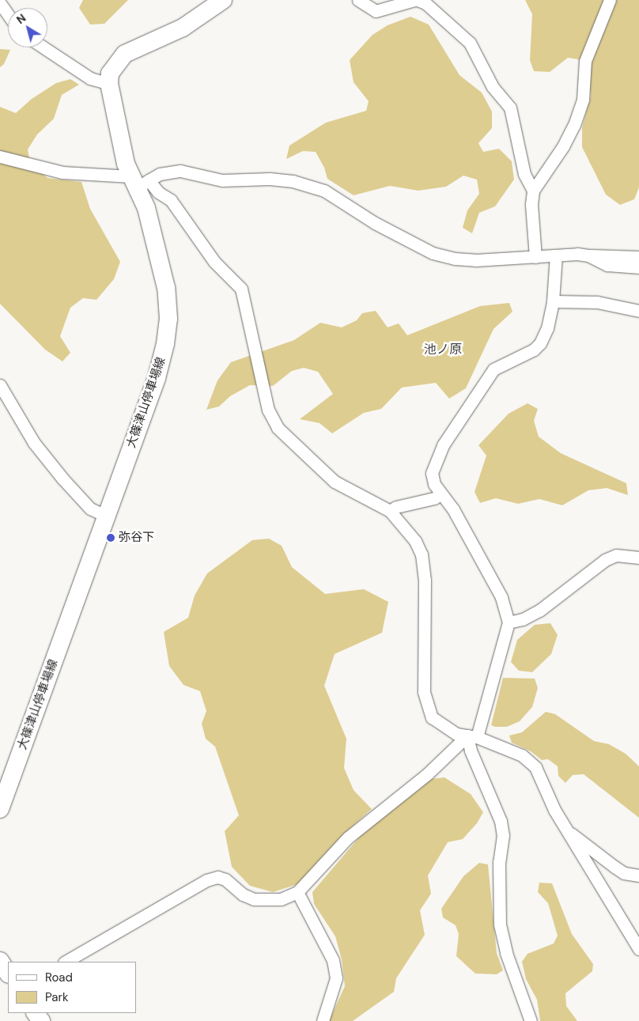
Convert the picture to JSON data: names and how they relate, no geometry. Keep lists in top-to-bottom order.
{
  "streets": {
    "main road": ["大篠津山停車場線"]
  },
  "districts": ["池ノ原"],
  "places": ["弥谷下"],
  "legend": ["Road", "Park"],
  "north": "top left"
}
